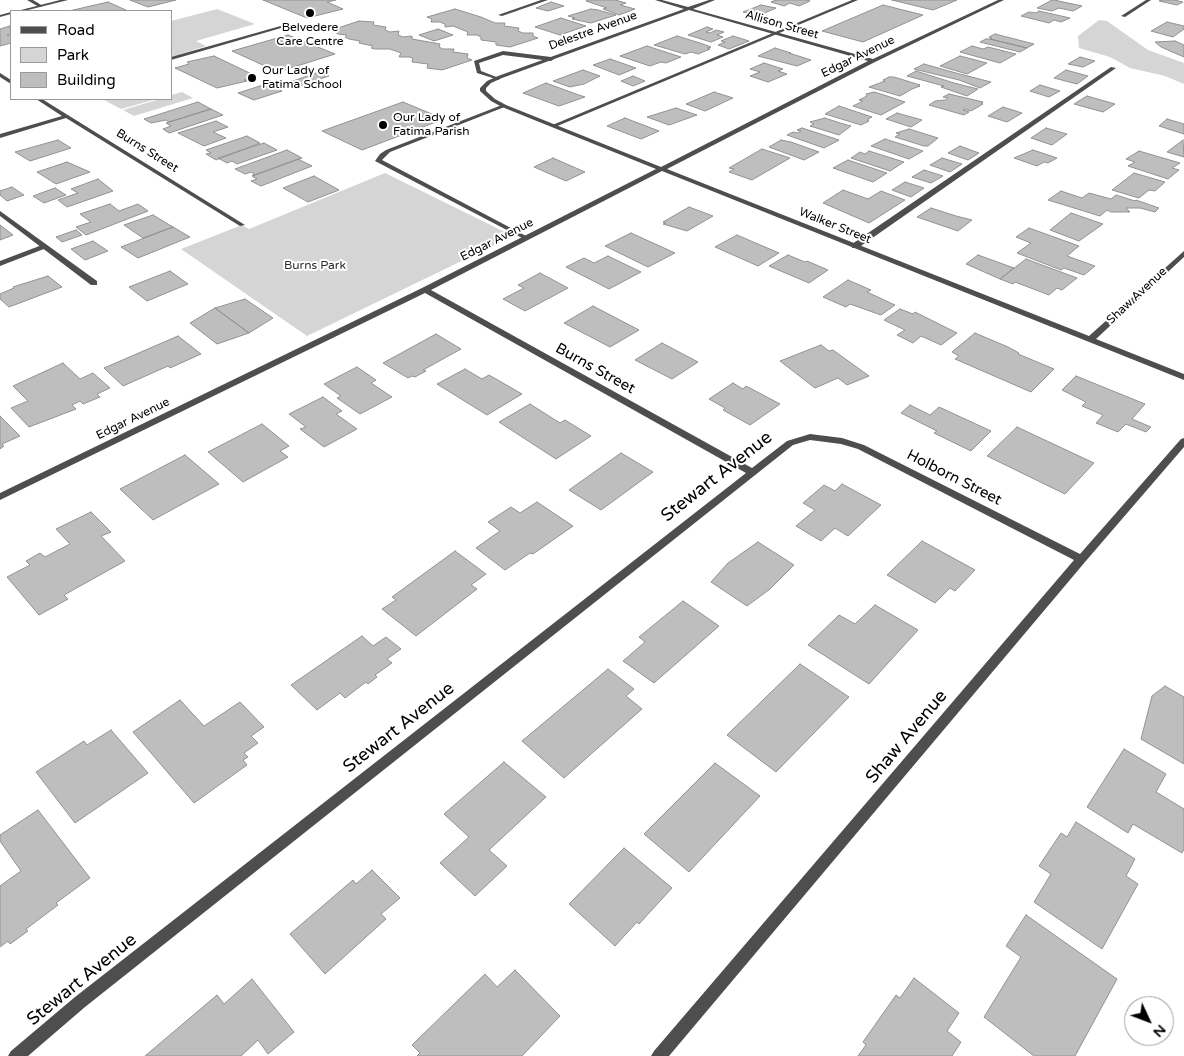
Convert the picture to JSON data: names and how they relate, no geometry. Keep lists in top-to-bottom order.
{
  "streets": {
    "street": [
      "Allison Street",
      "Delestre Avenue",
      "Edgar Avenue",
      "Burns Street",
      "Walker Street",
      "Shaw Avenue",
      "Stewart Avenue",
      "Holborn Street"
    ]
  },
  "crossings": [
    ["Allison Street", "Delestre Avenue"],
    ["Allison Street", "Edgar Avenue"],
    ["Delestre Avenue", "Walker Street"],
    ["Edgar Avenue", "Burns Street"],
    ["Edgar Avenue", "Walker Street"],
    ["Burns Street", "Stewart Avenue"],
    ["Walker Street", "Shaw Avenue"],
    ["Shaw Avenue", "Holborn Street"],
    ["Stewart Avenue", "Holborn Street"]
  ],
  "parks": ["Burns Park"],
  "places": ["Belvedere Care Centre", "Our Lady of Fatima School", "Our Lady of Fatima Parish"],
  "legend": ["Road", "Park", "Building"],
  "north": "bottom right"
}
